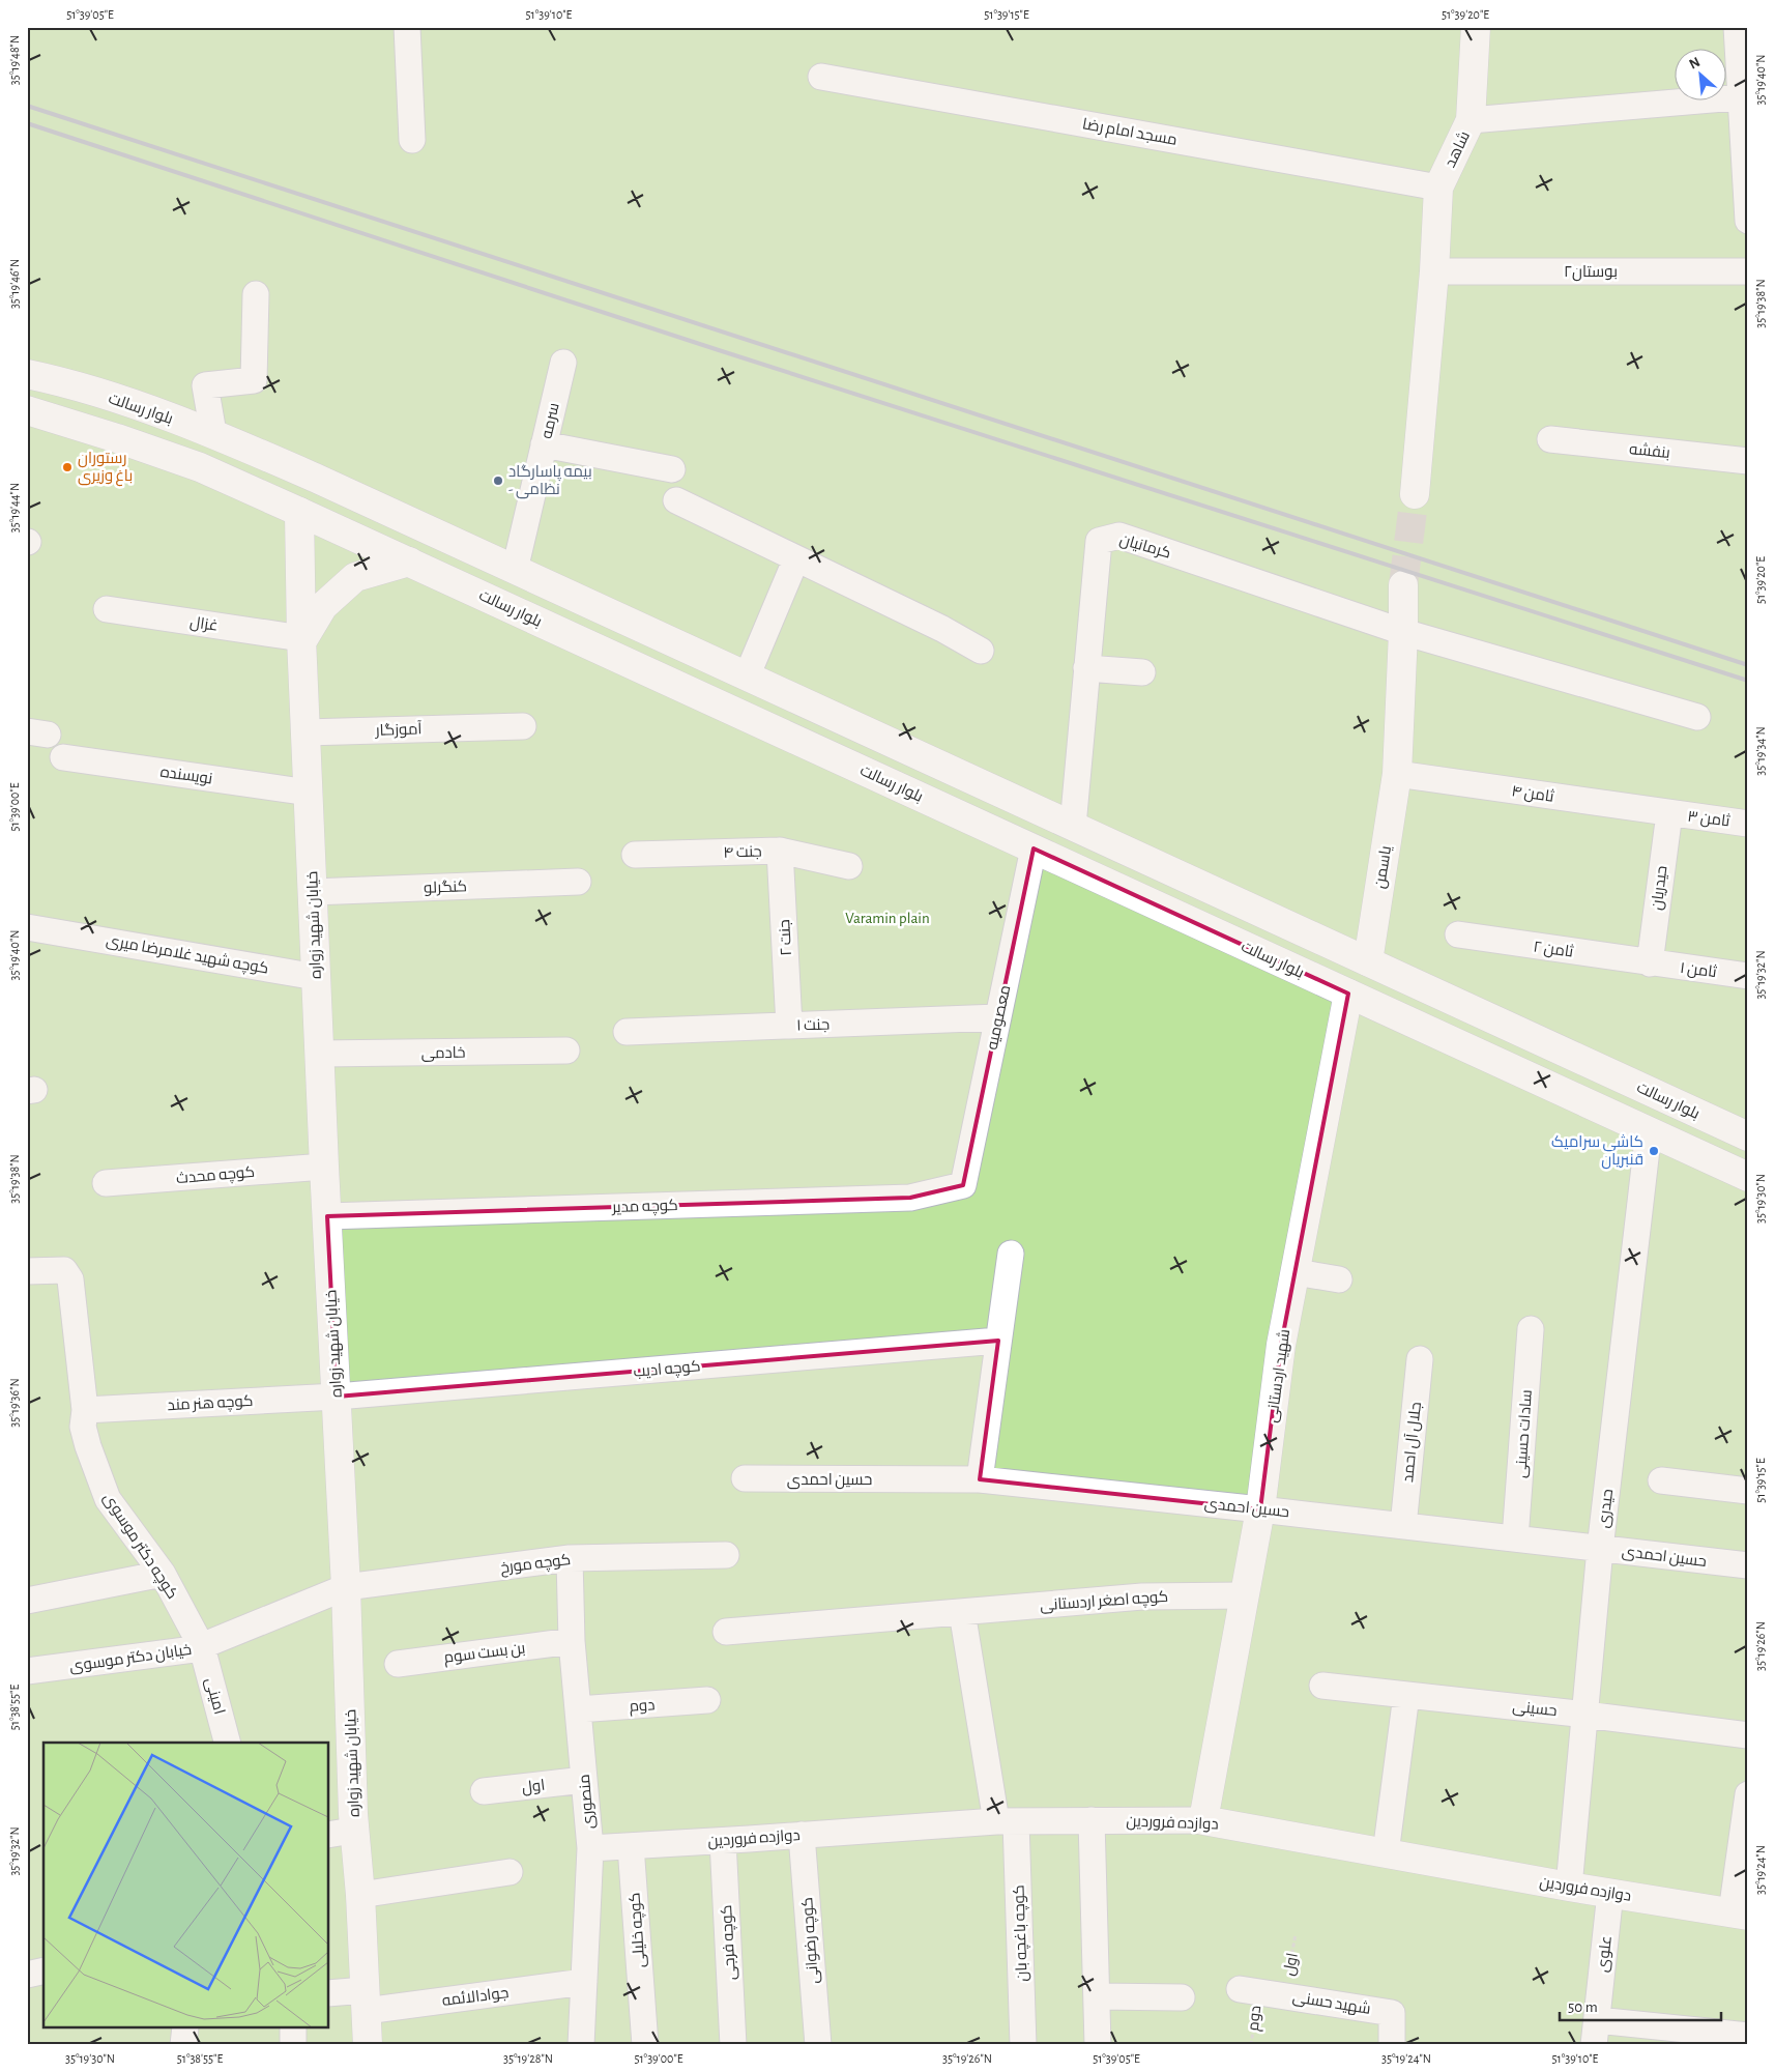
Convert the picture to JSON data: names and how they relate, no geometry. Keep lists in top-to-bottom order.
{
  "streets": {
    "street": [
      "مسجد امام رضا",
      "شاهد",
      "بوستان۲",
      "بلوار رسالت",
      "سرمه",
      "بنفشه",
      "کرمانیان",
      "غزال",
      "آموزگار",
      "نویسنده",
      "ثامن ۴",
      "ثامن ۳",
      "جنت ۴",
      "یاسمن",
      "کنگرلو",
      "حیدریان",
      "خیابان شهید زواره",
      "جنت ۲",
      "ثامن ۲",
      "کوچه شهید غلامرضا میری",
      "ثامن ۱",
      "معصومیه",
      "جنت ۱",
      "خادمی",
      "کوچه محدث",
      "کوچه مدیر",
      "کوچه ادیب",
      "شهید اردستانی",
      "کوچه هنر مند",
      "سادات حسینی",
      "جلال آل احمد",
      "حسین احمدی",
      "حیدری",
      "کوچه دکتر موسوی",
      "کوچه مورخ",
      "کوچه اصغر اردستانی",
      "بن بست سوم",
      "خیابان دکتر موسوی",
      "امینی",
      "دوم",
      "حسینی",
      "اول",
      "منصوری",
      "دوازده فروردین",
      "کوچه خلیلی",
      "کوچه باغچه بان",
      "کوچه رضوانی",
      "کوچه فرجی",
      "علوی",
      "جوادالائمه",
      "شهید حسنی"
    ]
  },
  "crossings": [
    ["مسجد امام رضا", "شاهد"],
    ["شاهد", "بوستان۲"],
    ["بلوار رسالت", "سرمه"],
    ["بلوار رسالت", "کرمانیان"],
    ["بلوار رسالت", "یاسمن"],
    ["بلوار رسالت", "خیابان شهید زواره"],
    ["بلوار رسالت", "معصومیه"],
    ["بلوار رسالت", "شهید اردستانی"],
    ["بلوار رسالت", "حیدری"],
    ["کرمانیان", "یاسمن"],
    ["غزال", "خیابان شهید زواره"],
    ["آموزگار", "خیابان شهید زواره"],
    ["نویسنده", "خیابان شهید زواره"],
    ["ثامن ۴", "ثامن ۳"],
    ["ثامن ۴", "یاسمن"],
    ["ثامن ۴", "حیدریان"],
    ["ثامن ۳", "حیدریان"],
    ["جنت ۴", "جنت ۲"],
    ["کنگرلو", "خیابان شهید زواره"],
    ["حیدریان", "ثامن ۲"],
    ["حیدریان", "ثامن ۱"],
    ["خیابان شهید زواره", "کوچه شهید غلامرضا میری"],
    ["خیابان شهید زواره", "خادمی"],
    ["خیابان شهید زواره", "کوچه محدث"],
    ["خیابان شهید زواره", "کوچه مدیر"],
    ["خیابان شهید زواره", "کوچه ادیب"],
    ["خیابان شهید زواره", "کوچه هنر مند"],
    ["خیابان شهید زواره", "کوچه مورخ"],
    ["خیابان شهید زواره", "خیابان دکتر موسوی"],
    ["خیابان شهید زواره", "جوادالائمه"],
    ["جنت ۲", "جنت ۱"],
    ["ثامن ۲", "ثامن ۱"],
    ["معصومیه", "جنت ۱"],
    ["معصومیه", "کوچه مدیر"],
    ["کوچه ادیب", "کوچه هنر مند"],
    ["شهید اردستانی", "حسین احمدی"],
    ["شهید اردستانی", "کوچه اصغر اردستانی"],
    ["شهید اردستانی", "دوازده فروردین"],
    ["کوچه هنر مند", "کوچه دکتر موسوی"],
    ["سادات حسینی", "حسین احمدی"],
    ["جلال آل احمد", "حسین احمدی"],
    ["حسین احمدی", "حیدری"],
    ["حیدری", "حسینی"],
    ["حیدری", "دوازده فروردین"],
    ["کوچه دکتر موسوی", "خیابان دکتر موسوی"],
    ["کوچه دکتر موسوی", "امینی"],
    ["کوچه مورخ", "خیابان دکتر موسوی"],
    ["کوچه مورخ", "منصوری"],
    ["بن بست سوم", "منصوری"],
    ["خیابان دکتر موسوی", "امینی"],
    ["دوم", "منصوری"],
    ["دوم", "شهید حسنی"],
    ["اول", "منصوری"],
    ["اول", "شهید حسنی"],
    ["منصوری", "دوازده فروردین"],
    ["منصوری", "جوادالائمه"],
    ["دوازده فروردین", "کوچه خلیلی"],
    ["دوازده فروردین", "کوچه باغچه بان"],
    ["دوازده فروردین", "کوچه رضوانی"],
    ["دوازده فروردین", "کوچه فرجی"],
    ["دوازده فروردین", "علوی"]
  ],
  "parks": ["Varamin plain"],
  "places": ["رستوران باغ وزیری", "بیمه پاسارگاد - نظامی", "کاشی سرامیک قنبریان"],
  "scale_bar": "50 m",
  "north": "top left",
  "coordinates": [
    "51°39'05\"E",
    "51°39'10\"E",
    "51°39'15\"E",
    "51°39'20\"E",
    "35°19'48\"N",
    "35°19'40\"N",
    "35°19'46\"N",
    "35°19'38\"N",
    "35°19'44\"N",
    "35°19'34\"N",
    "51°39'00\"E",
    "35°19'32\"N",
    "35°19'30\"N",
    "35°19'36\"N",
    "35°19'26\"N",
    "51°38'55\"E",
    "35°19'24\"N",
    "35°19'28\"N"
  ]
}
